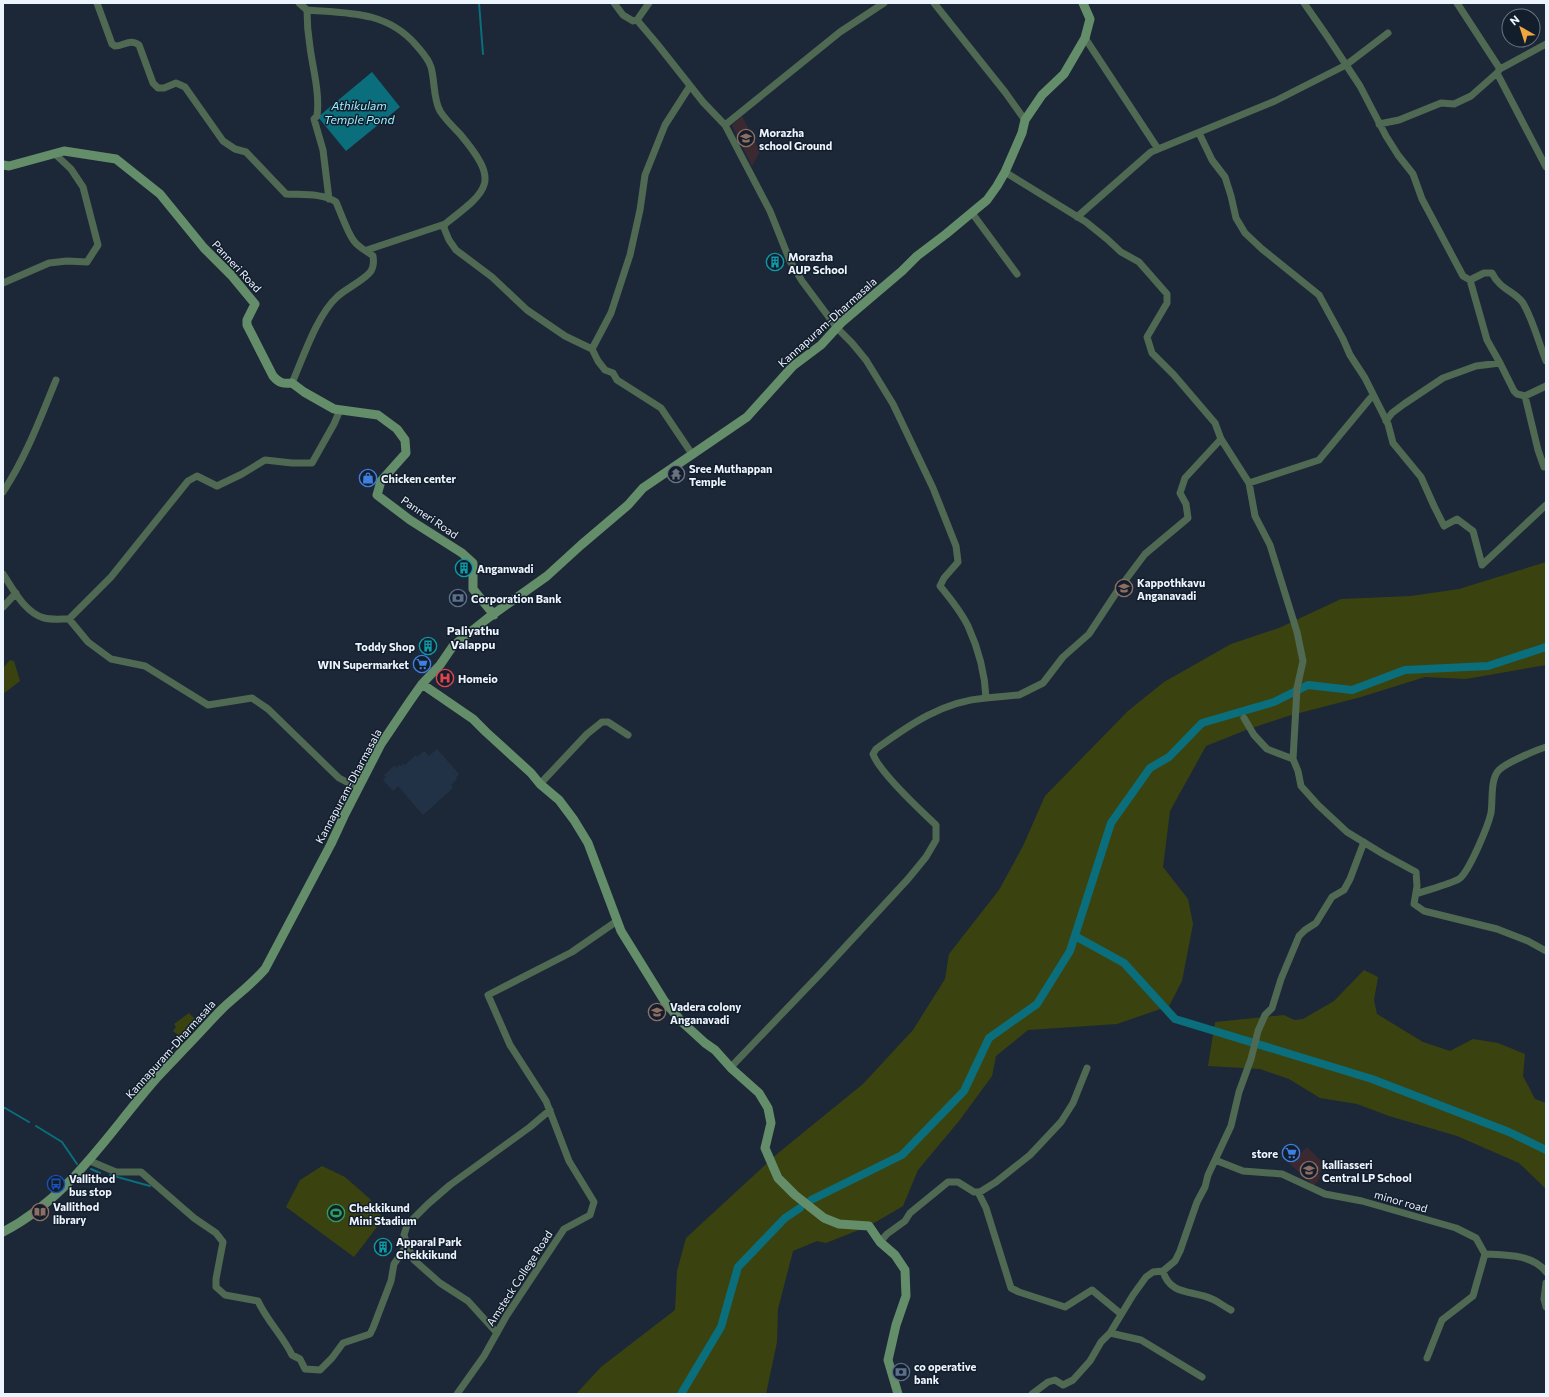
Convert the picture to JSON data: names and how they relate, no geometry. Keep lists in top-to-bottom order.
{
  "streets": {
    "main road": ["Panneri Road", "Kannapuram-Dharmasala"],
    "street": ["minor road", "Amsteck College Road"]
  },
  "crossings": [
    ["Panneri Road", "Kannapuram-Dharmasala"]
  ],
  "districts": ["Paliyathu Valappu"],
  "water": ["Athikulam Temple Pond"],
  "places": {
    "school or university": [
      "Morazha school Ground",
      "Kappothkavu Anganavadi",
      "Vadera colony Anganavadi",
      "kalliasseri Central LP School"
    ],
    "building": [
      "Morazha AUP School",
      "Anganwadi",
      "Toddy Shop",
      "Apparal Park Chekkikund"
    ],
    "temple": ["Sree Muthappan Temple"],
    "shop": ["Chicken center"],
    "bank": ["Corporation Bank", "co operative bank"],
    "supermarket": ["WIN Supermarket", "store"],
    "hospital": ["Homeio"],
    "bus stop": ["Vallithod bus stop"],
    "library": ["Vallithod library"],
    "sports": ["Chekkikund Mini Stadium"]
  },
  "north": "top left"
}
